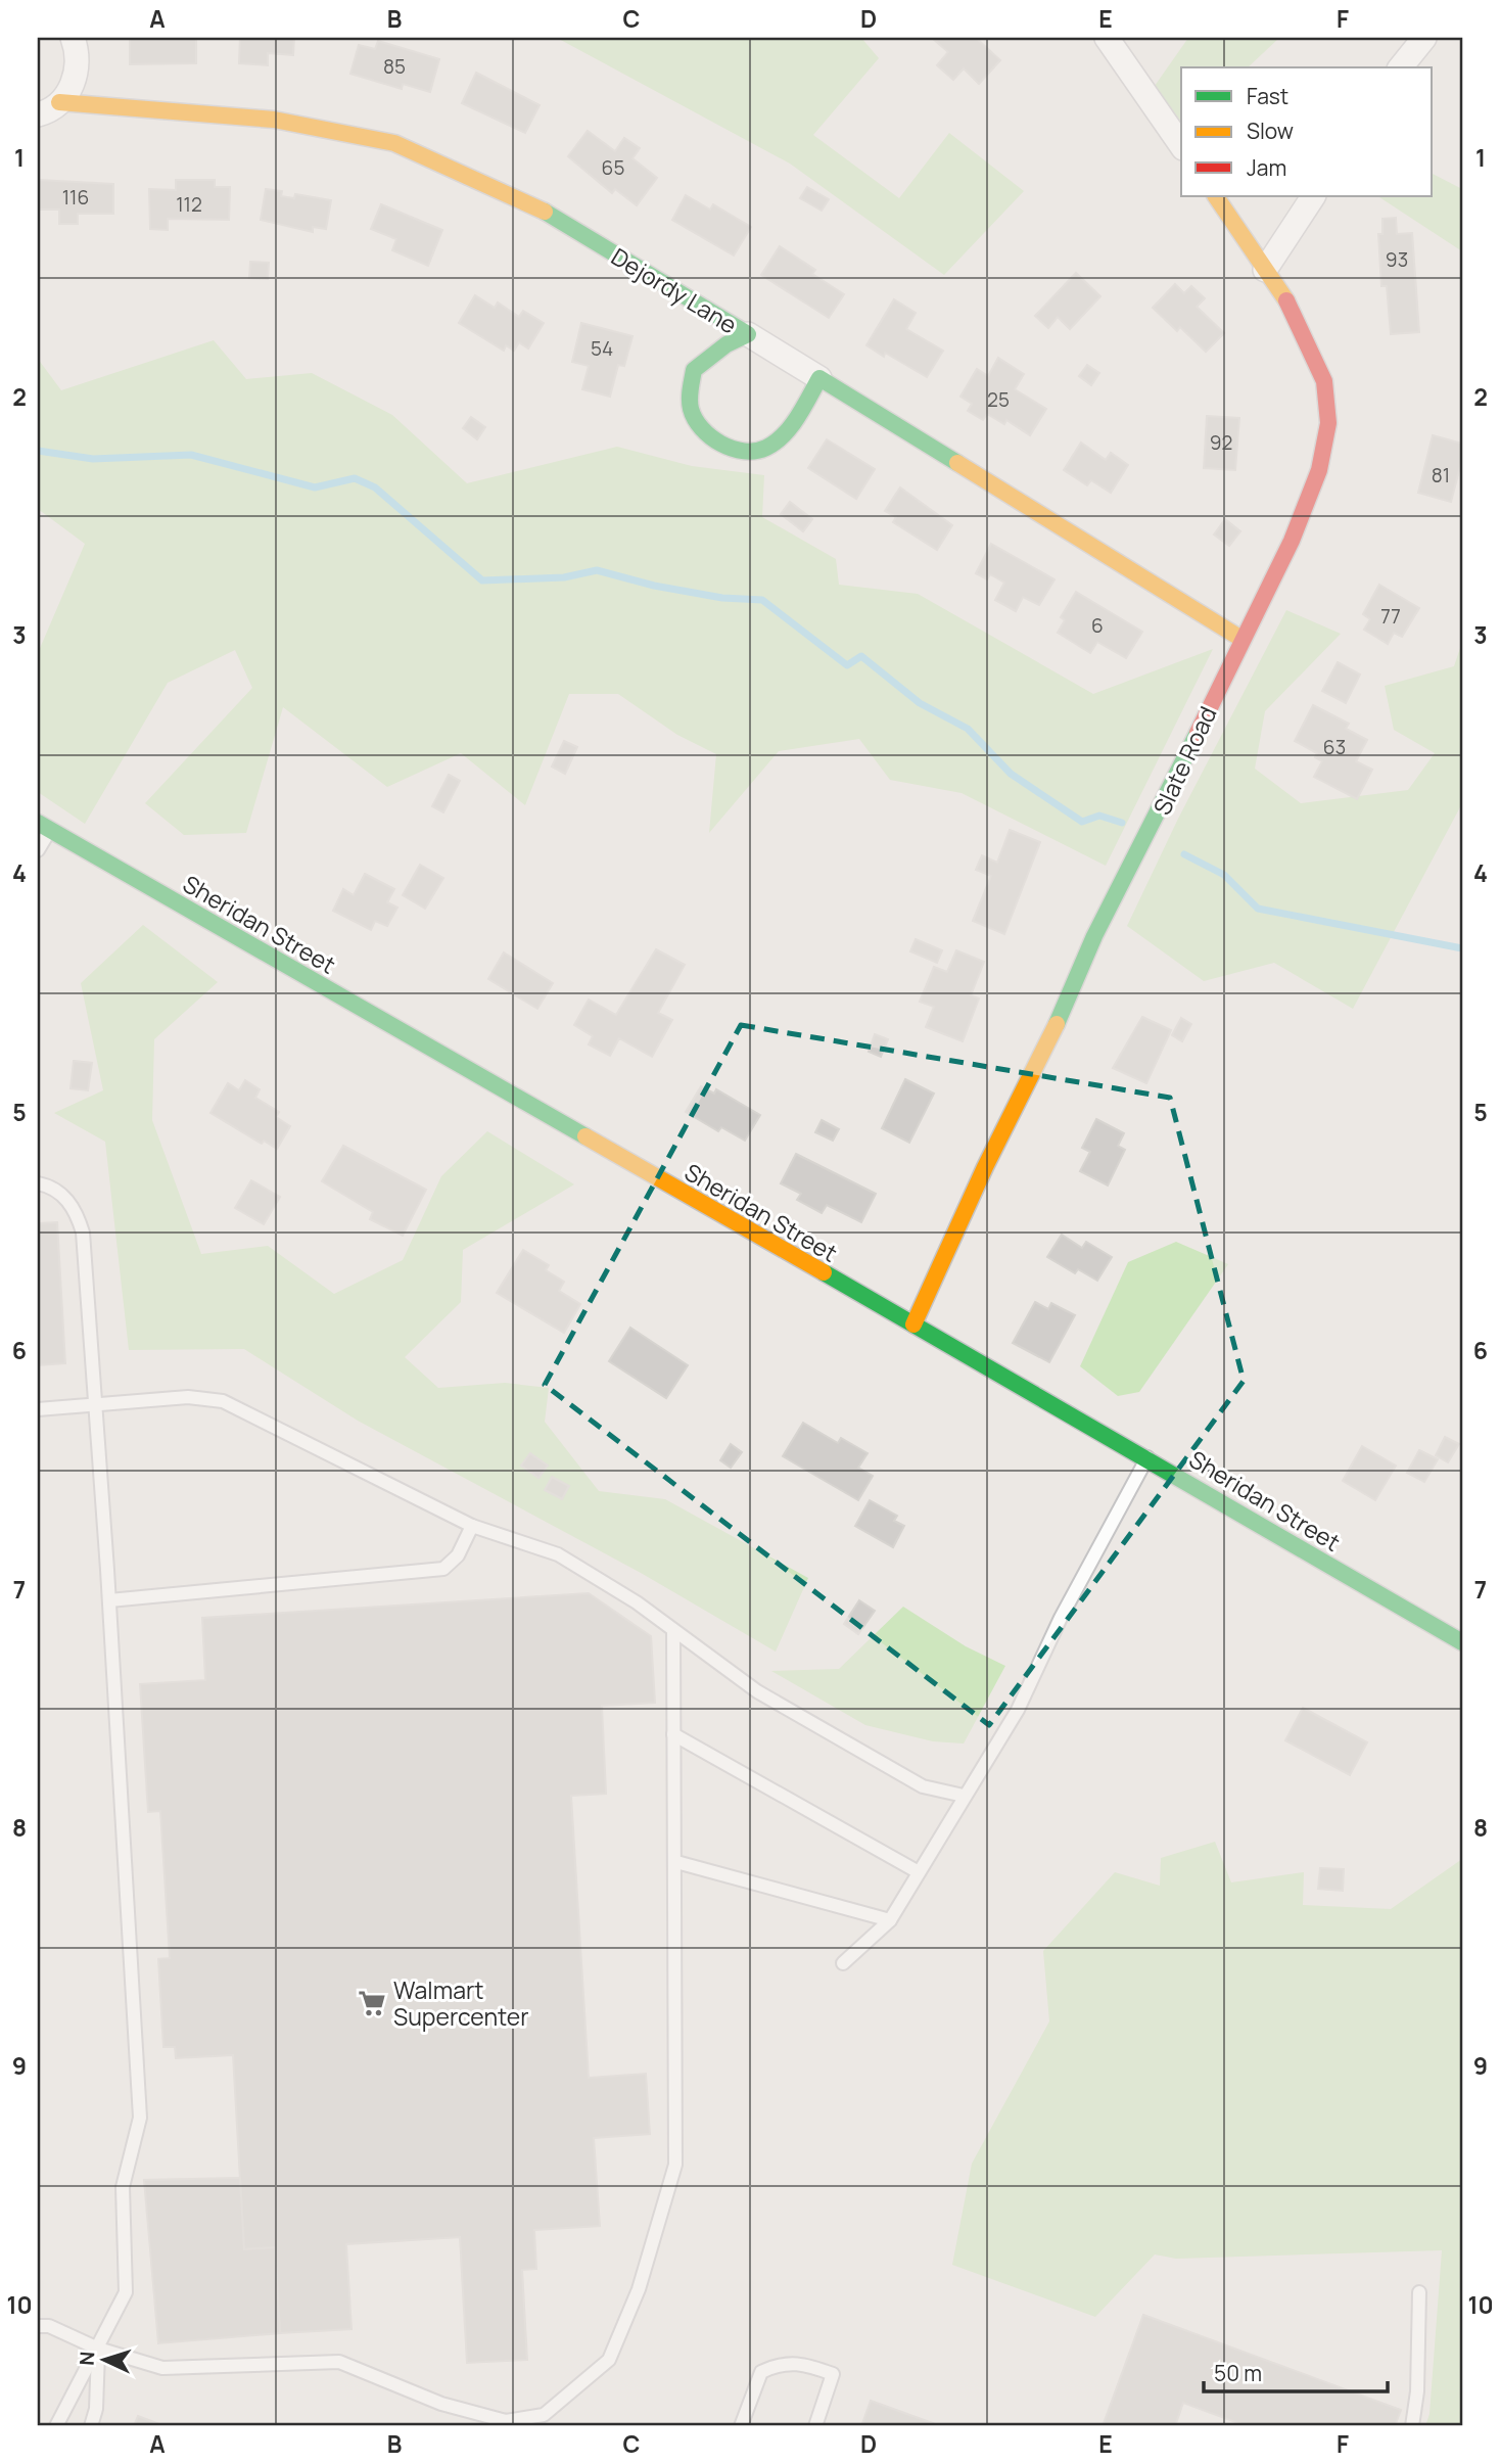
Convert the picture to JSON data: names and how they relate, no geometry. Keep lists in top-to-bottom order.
{
  "streets": {
    "street": ["Dejordy Lane", "Slate Road", "Sheridan Street"]
  },
  "crossings": [
    ["Slate Road", "Sheridan Street"]
  ],
  "places": {
    "supermarket": ["Walmart Supercenter"]
  },
  "house_numbers": [
    "85",
    "65",
    "116",
    "112",
    "93",
    "54",
    "25",
    "92",
    "81",
    "77",
    "6",
    "63"
  ],
  "legend": ["Fast", "Slow", "Jam"],
  "scale_bar": "50 m",
  "north": "left",
  "grid": {
    "columns": [
      "A",
      "B",
      "C",
      "D",
      "E",
      "F"
    ],
    "rows": [
      "1",
      "2",
      "3",
      "4",
      "5",
      "6",
      "7",
      "8",
      "9",
      "10"
    ]
  }
}
